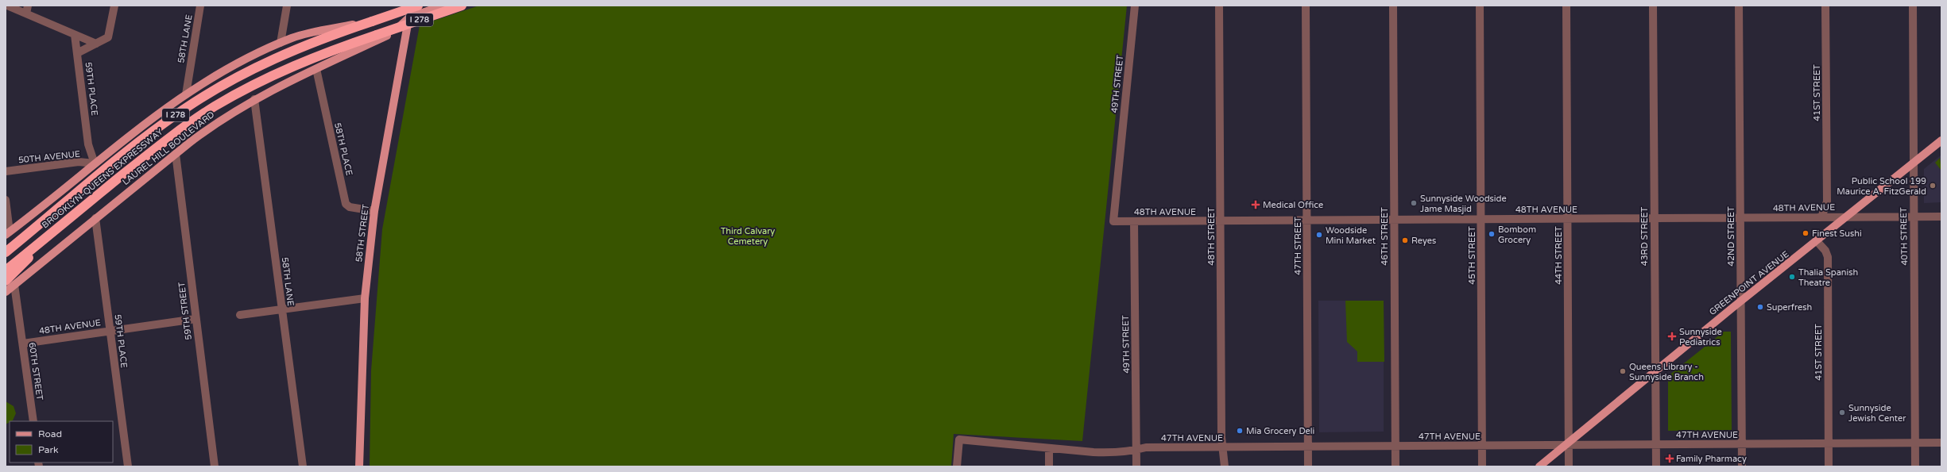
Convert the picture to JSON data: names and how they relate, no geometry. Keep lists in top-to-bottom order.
{
  "streets": {
    "highway": ["I 278", "BROOKLYN-QUEENS EXPRESSWAY"],
    "main road": ["LAUREL HILL BOULEVARD", "58TH STREET", "GREENPOINT AVENUE"],
    "street": [
      "58TH LANE",
      "49TH STREET",
      "59TH PLACE",
      "41ST STREET",
      "58TH PLACE",
      "50TH AVENUE",
      "48TH AVENUE",
      "48TH STREET",
      "46TH STREET",
      "43RD STREET",
      "42ND STREET",
      "40TH STREET",
      "47TH STREET",
      "45TH STREET",
      "44TH STREET",
      "59TH STREET",
      "60TH STREET",
      "47TH AVENUE"
    ]
  },
  "crossings": [
    ["58TH LANE", "LAUREL HILL BOULEVARD"],
    ["49TH STREET", "48TH AVENUE"],
    ["49TH STREET", "47TH AVENUE"],
    ["59TH PLACE", "LAUREL HILL BOULEVARD"],
    ["59TH PLACE", "50TH AVENUE"],
    ["59TH PLACE", "48TH AVENUE"],
    ["41ST STREET", "48TH AVENUE"],
    ["41ST STREET", "GREENPOINT AVENUE"],
    ["41ST STREET", "47TH AVENUE"],
    ["LAUREL HILL BOULEVARD", "58TH PLACE"],
    ["LAUREL HILL BOULEVARD", "50TH AVENUE"],
    ["LAUREL HILL BOULEVARD", "58TH STREET"],
    ["LAUREL HILL BOULEVARD", "59TH STREET"],
    ["LAUREL HILL BOULEVARD", "60TH STREET"],
    ["58TH PLACE", "58TH STREET"],
    ["48TH AVENUE", "48TH STREET"],
    ["48TH AVENUE", "46TH STREET"],
    ["48TH AVENUE", "43RD STREET"],
    ["48TH AVENUE", "42ND STREET"],
    ["48TH AVENUE", "40TH STREET"],
    ["48TH AVENUE", "47TH STREET"],
    ["48TH AVENUE", "45TH STREET"],
    ["48TH AVENUE", "44TH STREET"],
    ["48TH AVENUE", "GREENPOINT AVENUE"],
    ["48TH AVENUE", "59TH STREET"],
    ["48TH AVENUE", "60TH STREET"],
    ["48TH STREET", "47TH AVENUE"],
    ["46TH STREET", "47TH AVENUE"],
    ["43RD STREET", "GREENPOINT AVENUE"],
    ["43RD STREET", "47TH AVENUE"],
    ["42ND STREET", "GREENPOINT AVENUE"],
    ["42ND STREET", "47TH AVENUE"],
    ["40TH STREET", "GREENPOINT AVENUE"],
    ["40TH STREET", "47TH AVENUE"],
    ["47TH STREET", "47TH AVENUE"],
    ["45TH STREET", "47TH AVENUE"],
    ["44TH STREET", "GREENPOINT AVENUE"],
    ["44TH STREET", "47TH AVENUE"],
    ["GREENPOINT AVENUE", "47TH AVENUE"]
  ],
  "parks": ["Third Calvary Cemetery"],
  "places": {
    "other": [
      "Public School 199 Maurice A. FitzGerald",
      "Sunnyside Woodside Jame Masjid",
      "Finest Sushi",
      "Bombom Grocery",
      "Woodside Mini Market",
      "Reyes",
      "Thalia Spanish Theatre",
      "Superfresh",
      "Queens Library - Sunnyside Branch",
      "Sunnyside Jewish Center",
      "Mia Grocery Deli"
    ],
    "health": ["Medical Office", "Sunnyside Pediatrics", "Family Pharmacy"]
  },
  "legend": ["Road", "Park"]
}
